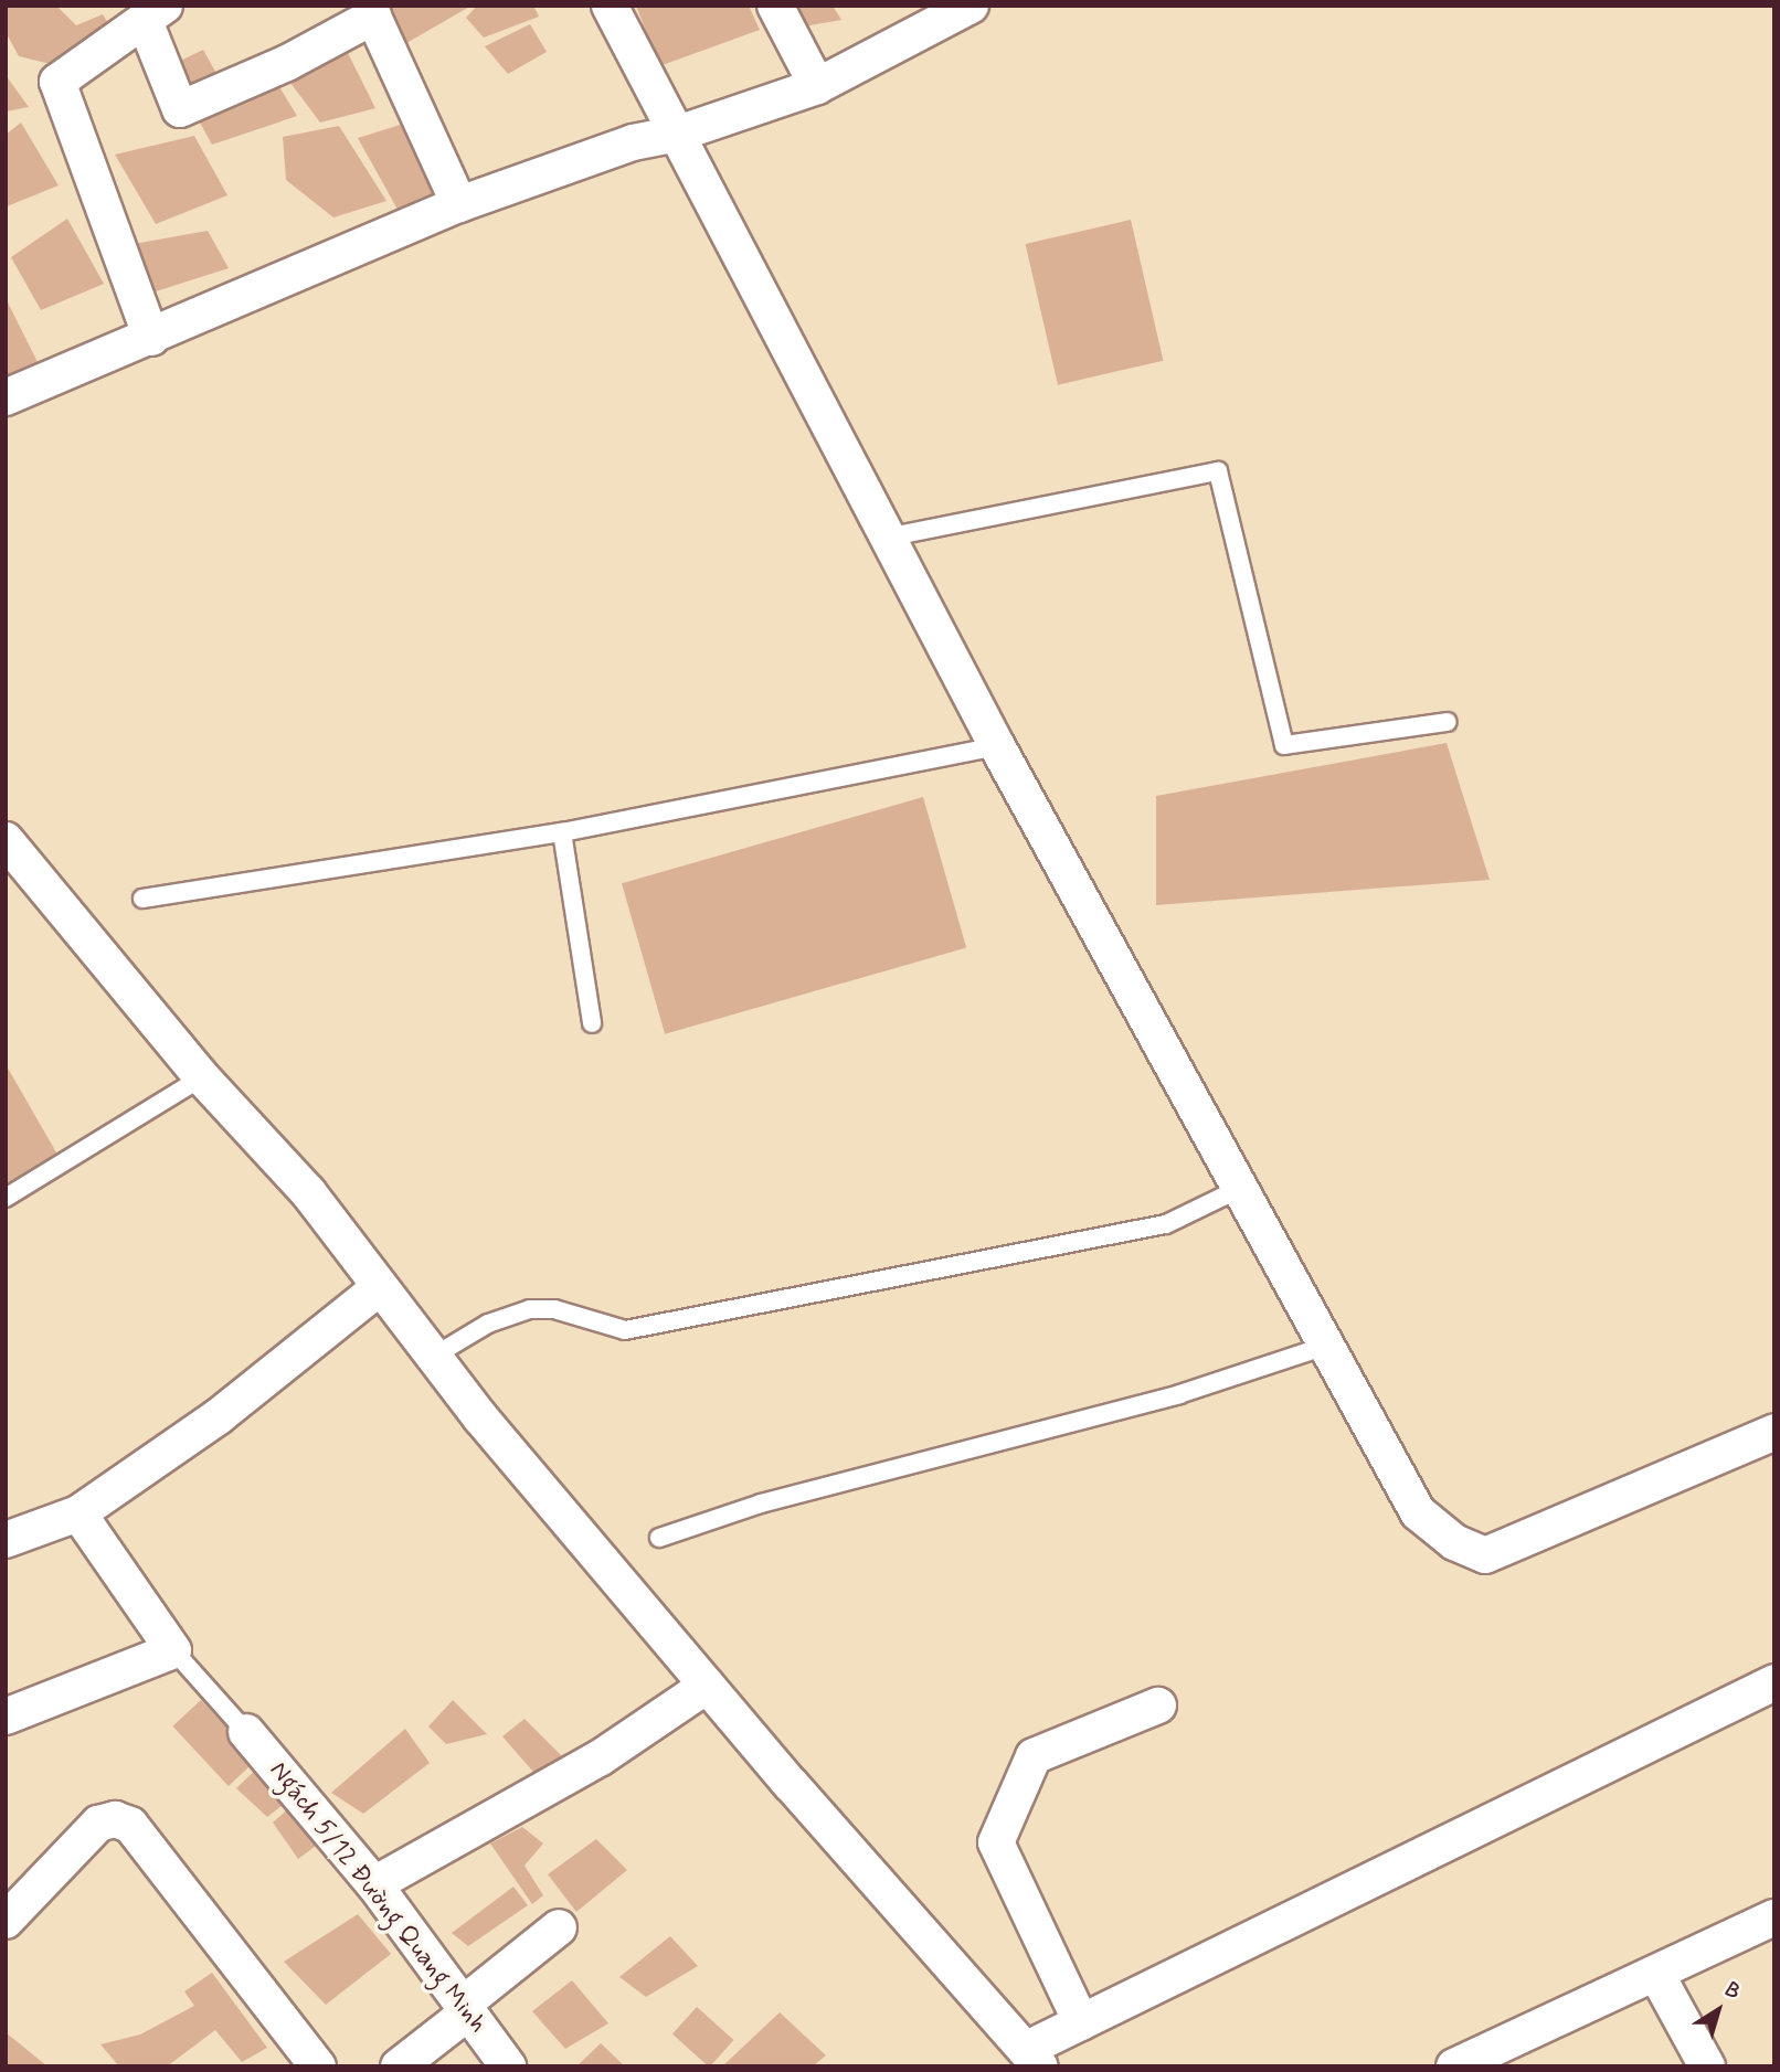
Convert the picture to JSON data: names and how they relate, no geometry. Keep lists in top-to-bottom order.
{
  "streets": {
    "street": ["Ngách 5/12 Đường Quang Minh"]
  },
  "north": "top right"
}
